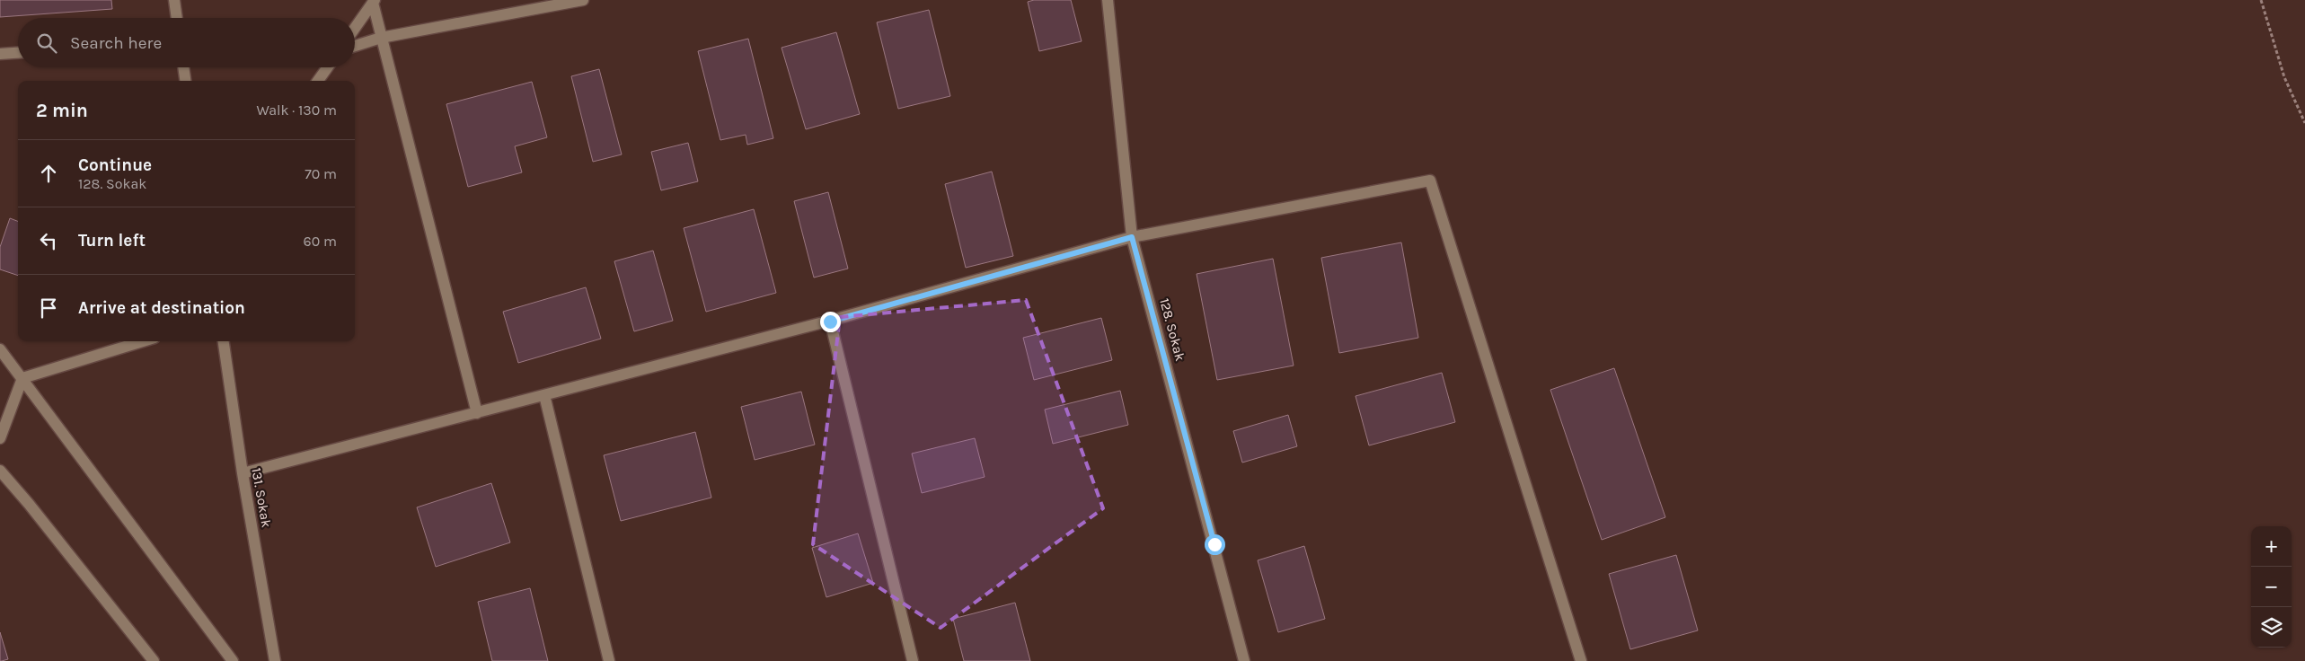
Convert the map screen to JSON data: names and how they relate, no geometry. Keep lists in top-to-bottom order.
{
  "streets": {
    "street": ["128. Sokak", "131. Sokak"]
  },
  "page": {
    "search": "Search here",
    "heading": ["2 min", "Walk · 130 m"],
    "list": [
      ["Continue", "128. Sokak", "70 m"],
      ["Turn left", "60 m"],
      "Arrive at destination"
    ],
    "map_buttons": ["+", "−"]
  }
}
